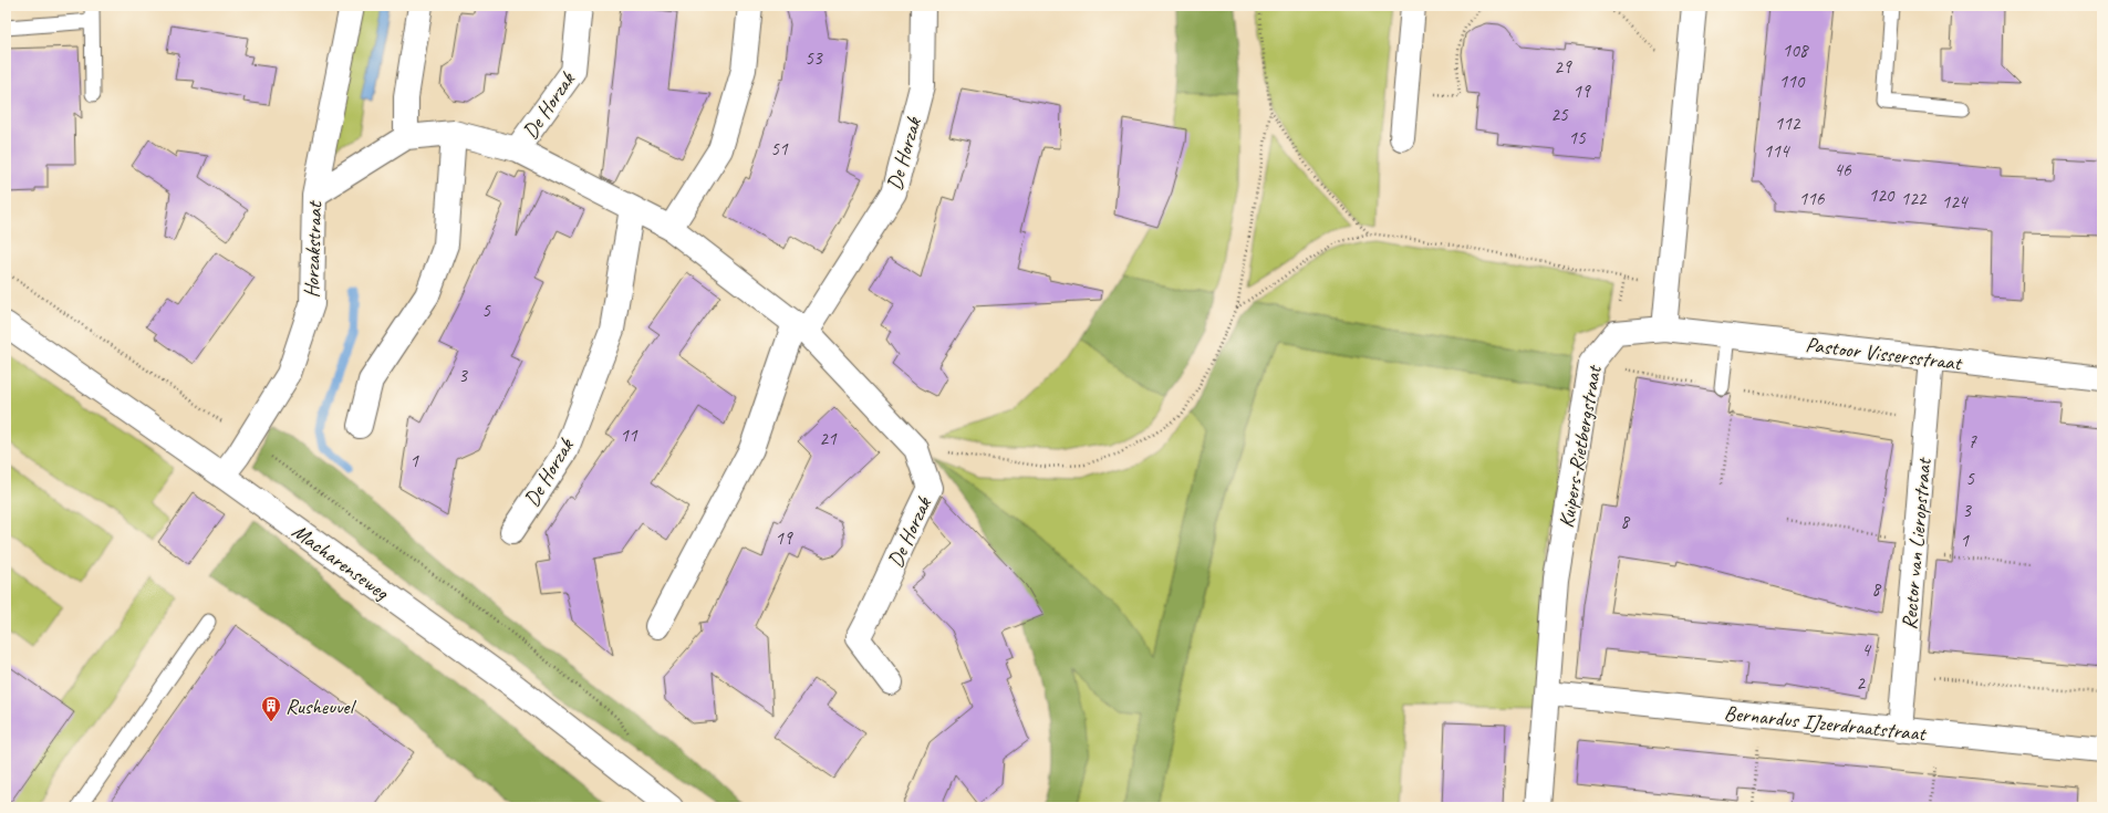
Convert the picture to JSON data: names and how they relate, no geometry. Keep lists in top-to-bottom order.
{
  "streets": {
    "street": [
      "De Horzak",
      "Horzakstraat",
      "Pastoor Vissersstraat",
      "Kuipers-Rietbergstraat",
      "Rector van Lieropstraat",
      "Macharenseweg",
      "Bernardus IJzerdraatstraat"
    ]
  },
  "crossings": [
    ["De Horzak", "Horzakstraat"],
    ["Horzakstraat", "Macharenseweg"],
    ["Pastoor Vissersstraat", "Kuipers-Rietbergstraat"],
    ["Pastoor Vissersstraat", "Rector van Lieropstraat"],
    ["Kuipers-Rietbergstraat", "Bernardus IJzerdraatstraat"],
    ["Rector van Lieropstraat", "Bernardus IJzerdraatstraat"]
  ],
  "places": {
    "building": ["Rusheuvel"]
  },
  "house_numbers": [
    "108",
    "53",
    "29",
    "110",
    "19",
    "25",
    "112",
    "15",
    "51",
    "114",
    "46",
    "120",
    "116",
    "122",
    "124",
    "5",
    "3",
    "11",
    "21",
    "7",
    "1",
    "5",
    "3",
    "8",
    "19",
    "1",
    "8",
    "4",
    "2"
  ]
}
